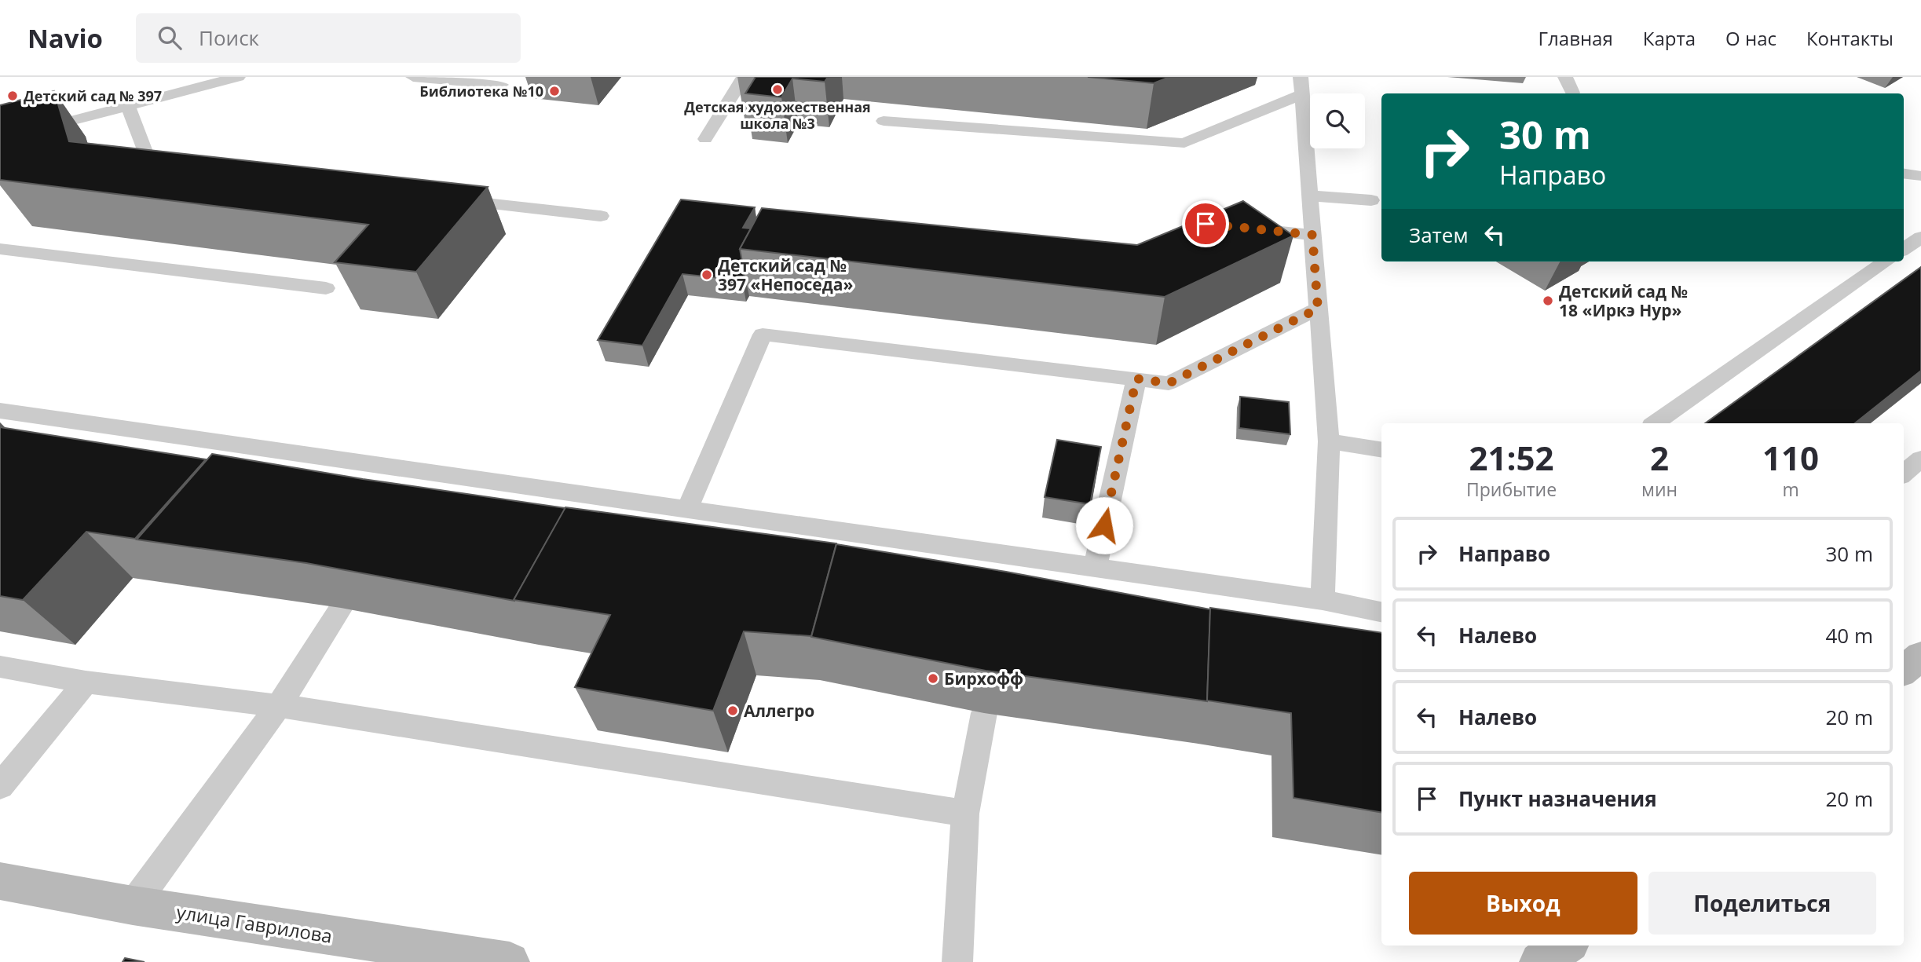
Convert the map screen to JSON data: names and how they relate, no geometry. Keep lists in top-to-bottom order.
{
  "streets": {
    "street": ["улица Гаврилова"]
  },
  "places": [
    "Детская художественная школа №3",
    "Библиотека №10",
    "Детский сад № 397",
    "Детский сад № 397 «Непоседа»",
    "Детский сад № 18 «Иркэ Нур»",
    "Бирхофф",
    "Аллегро"
  ],
  "page": {
    "header": "Navio",
    "search": "Поиск",
    "nav": [
      "Главная",
      "Карта",
      "О нас",
      "Контакты"
    ],
    "turn": ["30 m", "Направо"],
    "then": "Затем",
    "eta": [
      "21:52",
      "Прибытие",
      "2",
      "мин",
      "110",
      "m"
    ],
    "list": [
      {
        "name": "Направо",
        "value": "30 m"
      },
      {
        "name": "Налево",
        "value": "40 m"
      },
      {
        "name": "Налево",
        "value": "20 m"
      },
      {
        "name": "Пункт назначения",
        "value": "20 m"
      }
    ],
    "buttons": ["Выход", "Поделиться"]
  }
}
